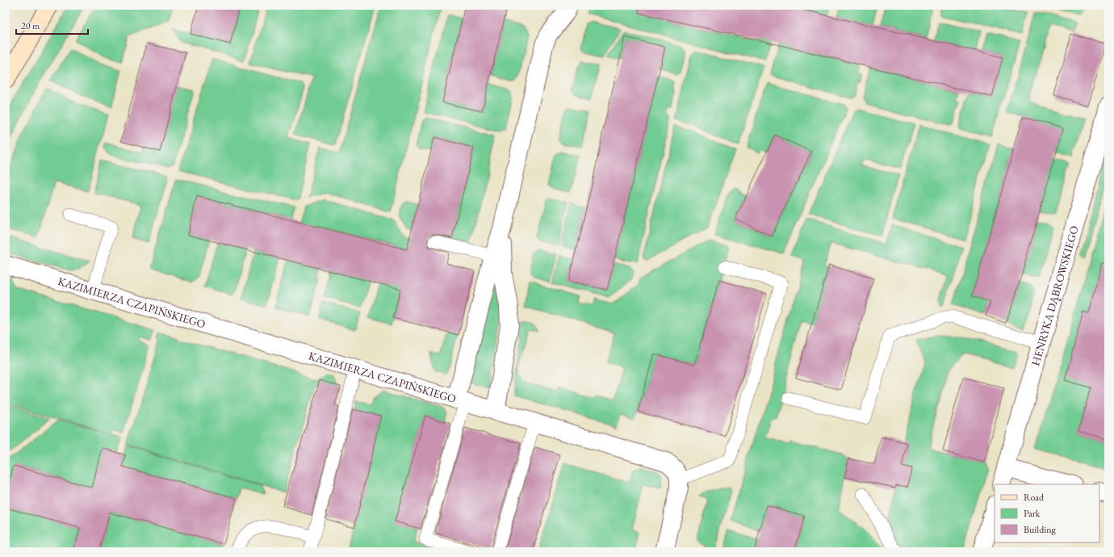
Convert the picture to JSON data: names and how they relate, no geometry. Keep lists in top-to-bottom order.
{
  "streets": {
    "street": ["HENRYKA DĄBROWSKIEGO", "KAZIMIERZA CZAPIŃSKIEGO"]
  },
  "legend": ["Road", "Park", "Building"],
  "scale_bar": "20 m"
}
